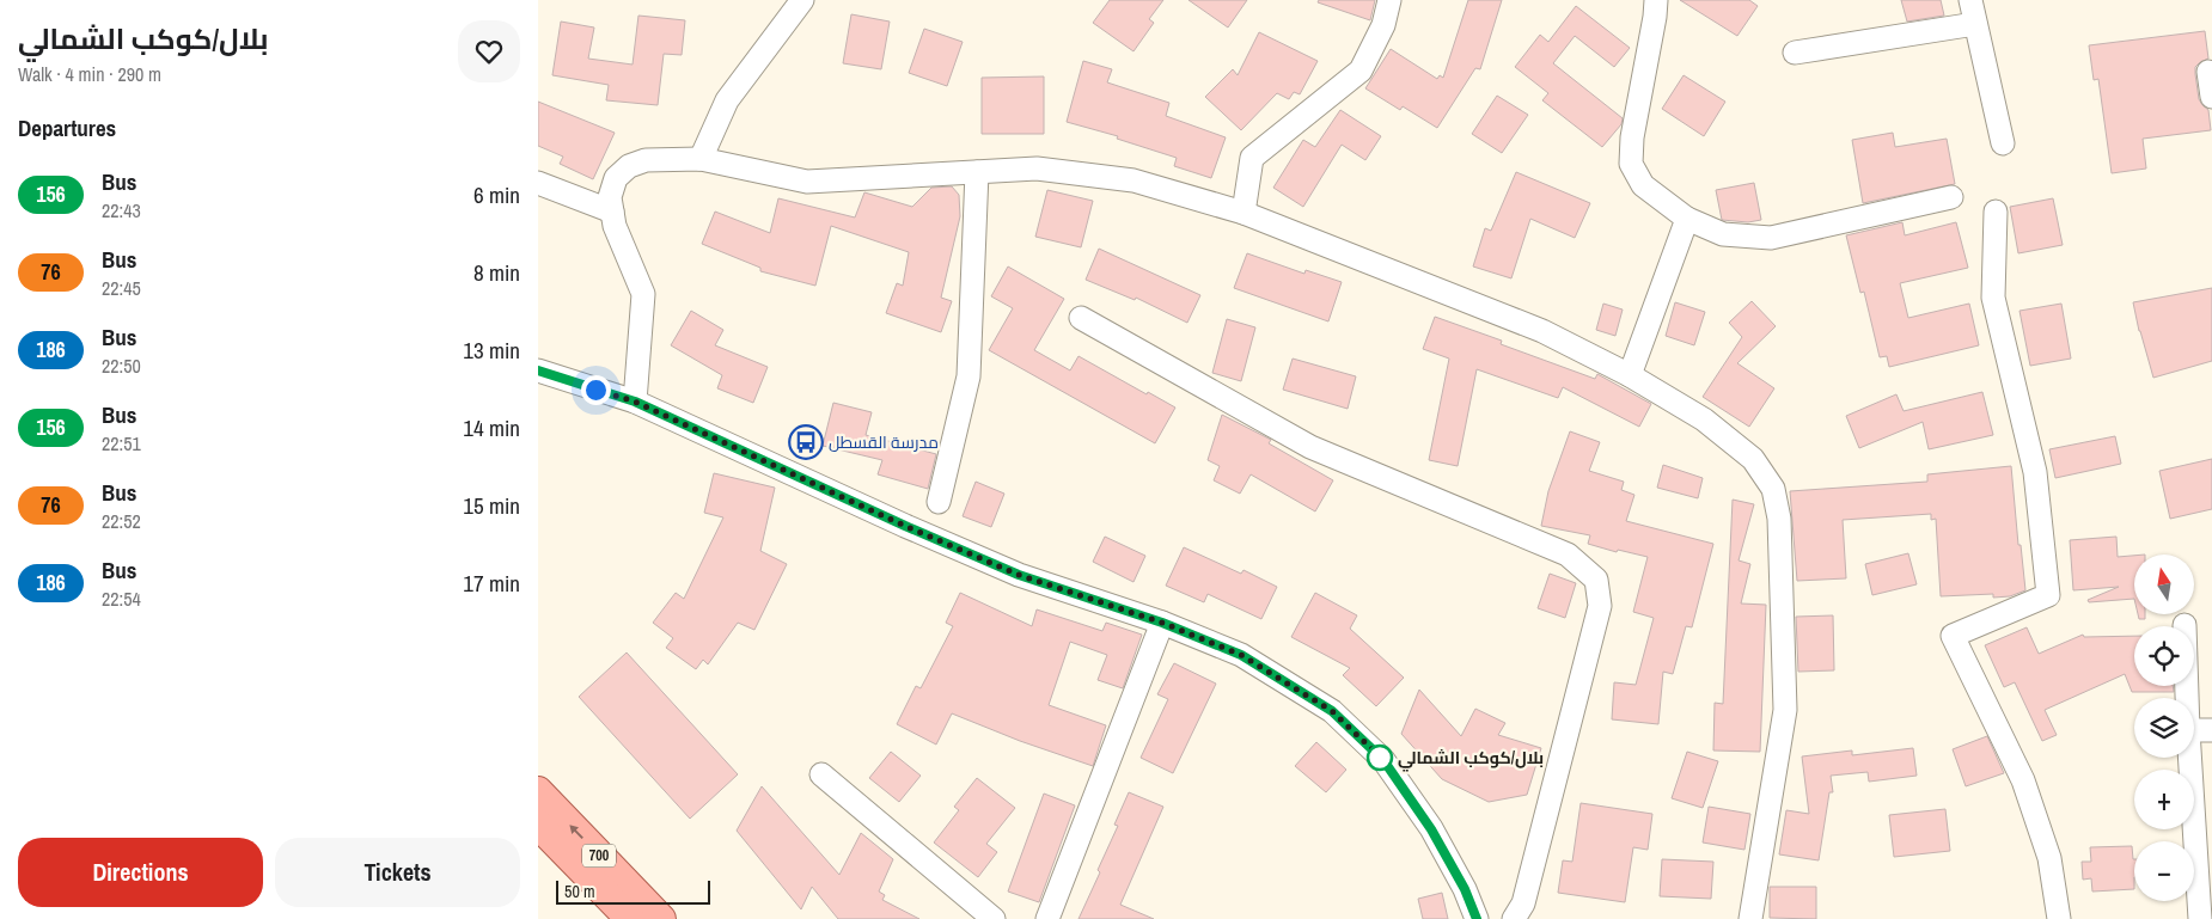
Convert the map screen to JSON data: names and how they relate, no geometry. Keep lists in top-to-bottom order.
{
  "streets": {
    "main road": ["700"]
  },
  "places": {
    "bus stop": ["مدرسة القسطل"],
    "other": ["بلال/كوكب الشمالي"]
  },
  "lines": ["bus line 156"],
  "scale_bar": "50 m",
  "north": "top",
  "page": {
    "heading": [
      ["بلال/كوكب الشمالي", "Walk · 4 min · 290 m"],
      "Departures"
    ],
    "list": [
      {
        "mark": "156",
        "name": "Bus",
        "note": "22:43",
        "value": "6 min"
      },
      {
        "mark": "76",
        "name": "Bus",
        "note": "22:45",
        "value": "8 min"
      },
      {
        "mark": "186",
        "name": "Bus",
        "note": "22:50",
        "value": "13 min"
      },
      {
        "mark": "156",
        "name": "Bus",
        "note": "22:51",
        "value": "14 min"
      },
      {
        "mark": "76",
        "name": "Bus",
        "note": "22:52",
        "value": "15 min"
      },
      {
        "mark": "186",
        "name": "Bus",
        "note": "22:54",
        "value": "17 min"
      }
    ],
    "map_buttons": ["+", "−"],
    "buttons": ["Directions", "Tickets"],
    "scale": "50 m"
  }
}
